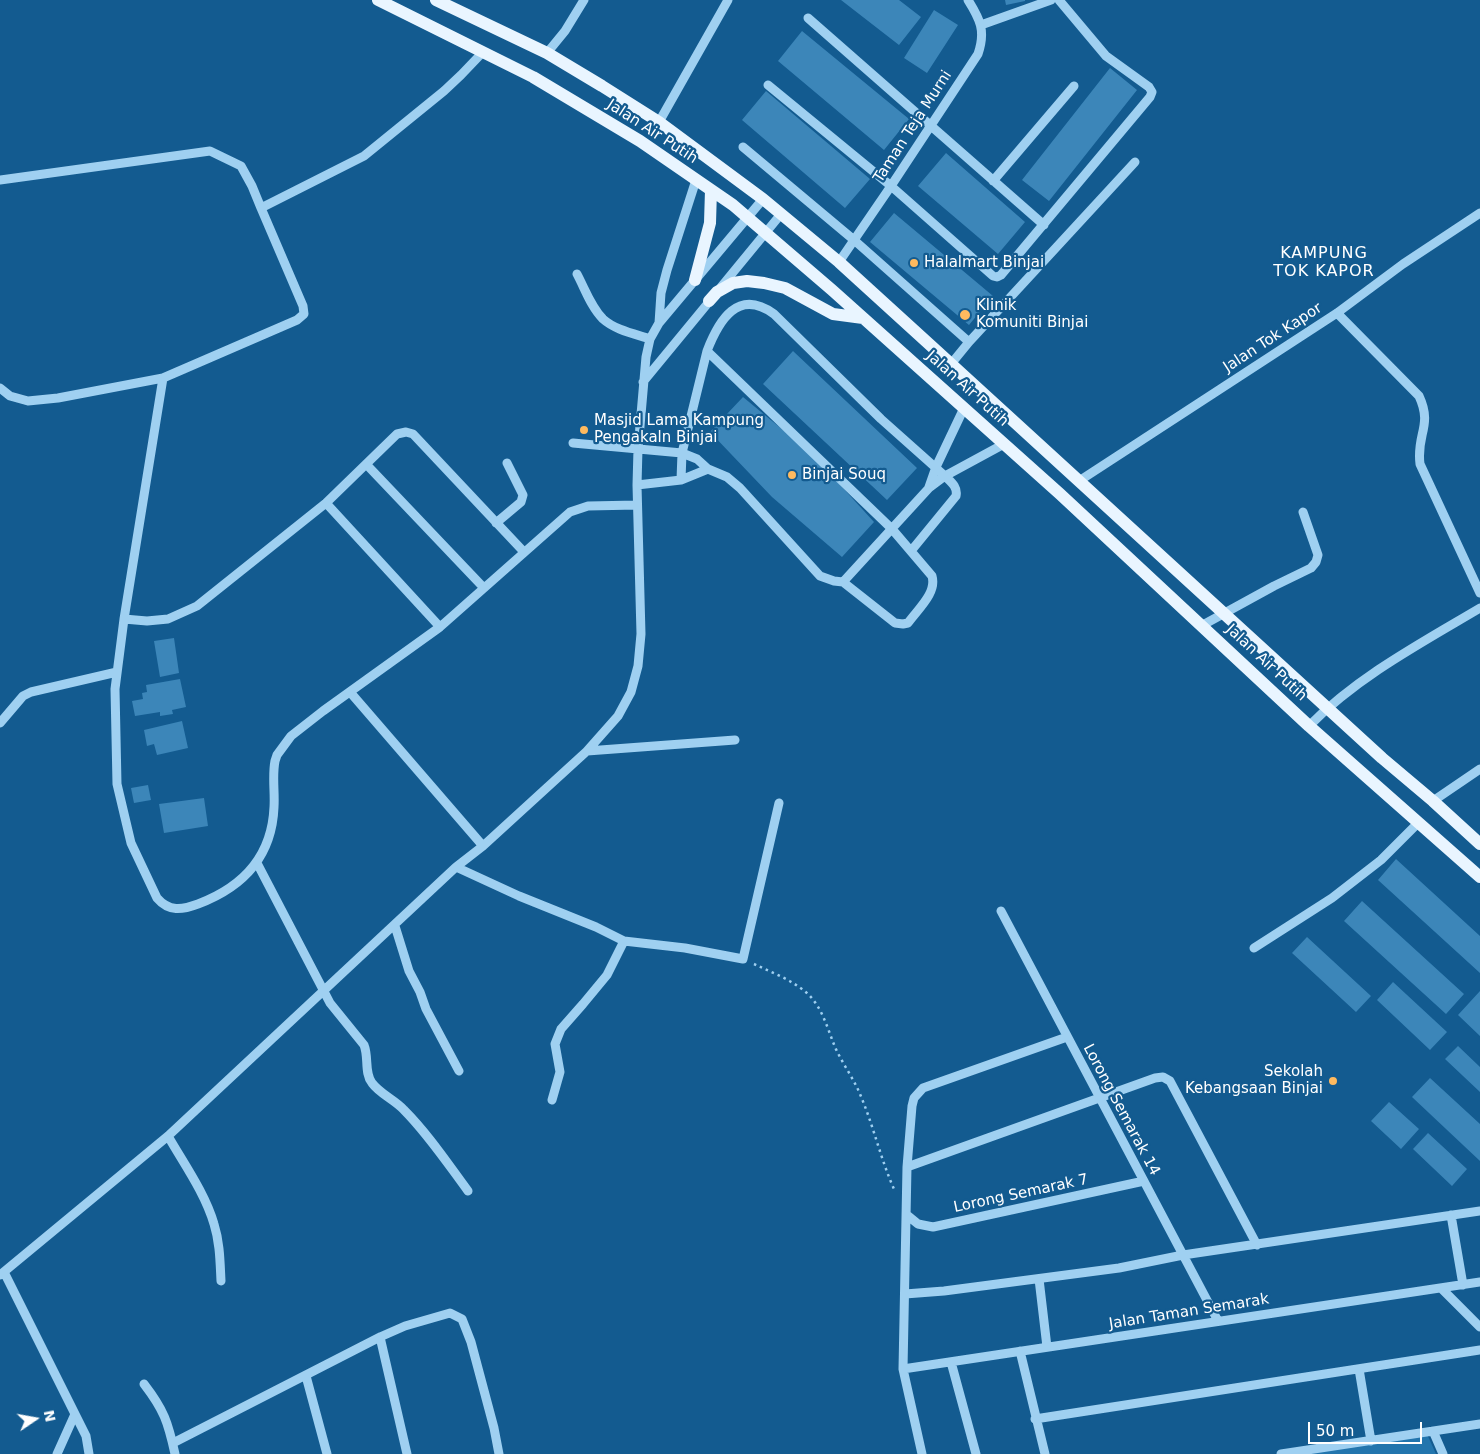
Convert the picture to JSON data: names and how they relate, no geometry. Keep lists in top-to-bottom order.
{
  "streets": {
    "main road": ["Jalan Air Putih"],
    "street": [
      "Taman Teja Murni",
      "Jalan Tok Kapor",
      "Lorong Semarak 14",
      "Lorong Semarak 7",
      "Jalan Taman Semarak"
    ]
  },
  "crossings": [
    ["Taman Teja Murni", "Jalan Air Putih"],
    ["Jalan Air Putih", "Jalan Tok Kapor"],
    ["Lorong Semarak 14", "Lorong Semarak 7"],
    ["Lorong Semarak 14", "Jalan Taman Semarak"]
  ],
  "districts": ["KAMPUNG TOK KAPOR"],
  "places": [
    "Halalmart Binjai",
    "Klinik Komuniti Binjai",
    "Masjid Lama Kampung Pengakaln Binjai",
    "Binjai Souq",
    "Sekolah Kebangsaan Binjai"
  ],
  "scale_bar": "50 m",
  "north": "right"
}
